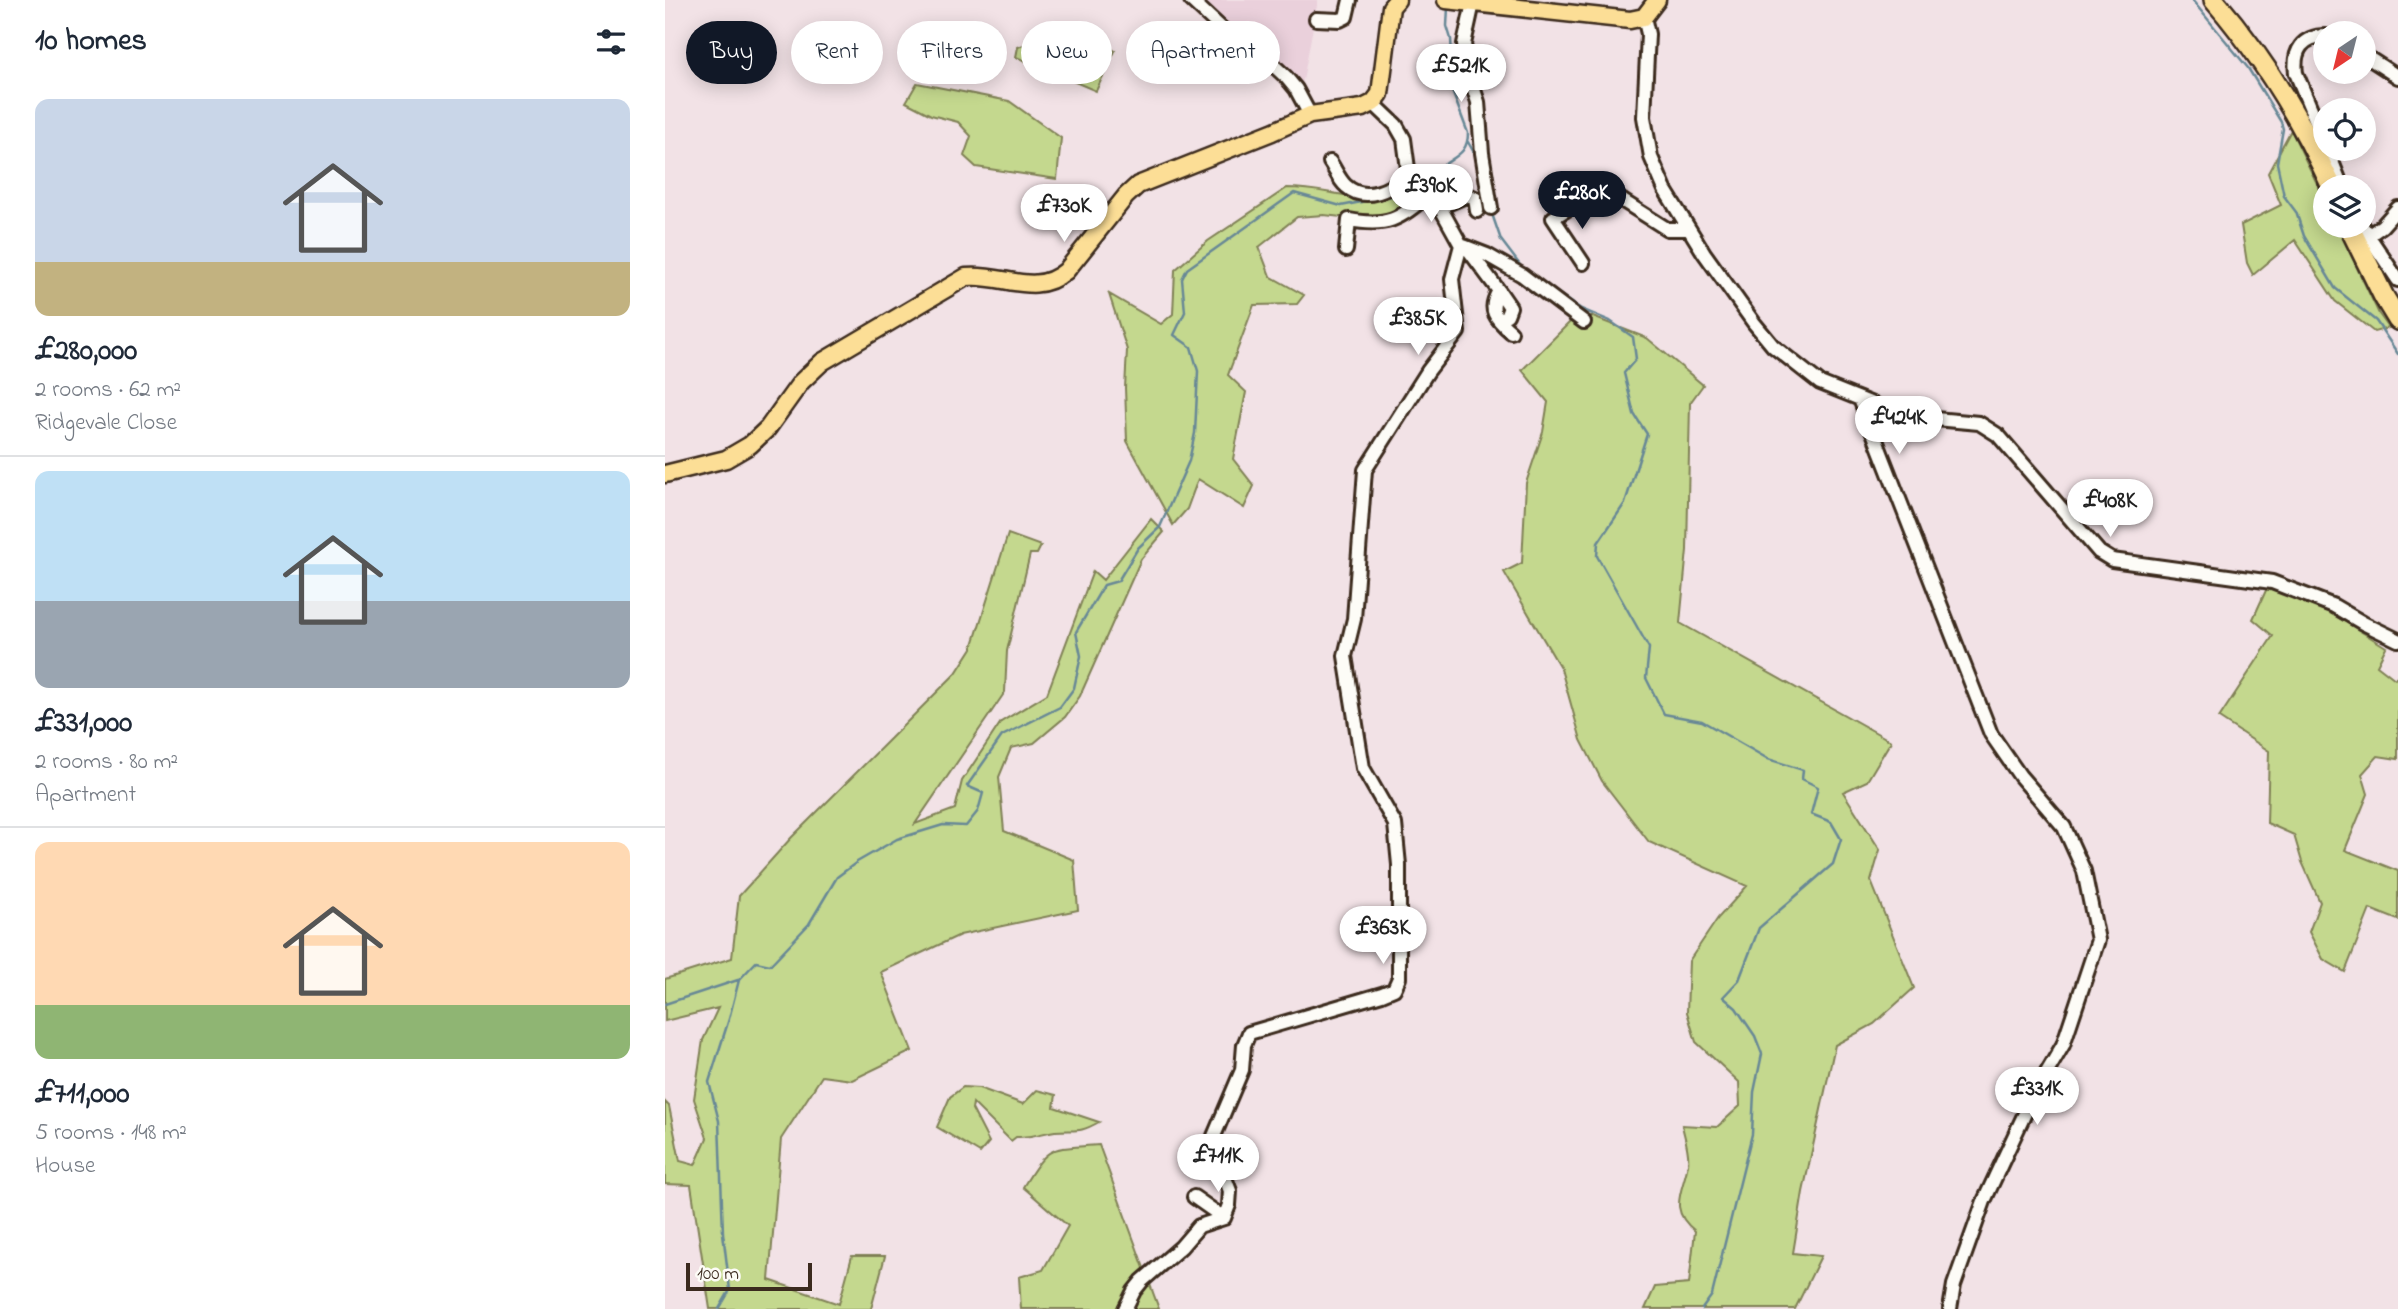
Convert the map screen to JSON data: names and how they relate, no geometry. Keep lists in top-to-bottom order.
{
  "scale_bar": "100 m",
  "north": "bottom left",
  "page": {
    "heading": "10 homes",
    "chip": [
      "Buy",
      "Rent",
      "Filters",
      "New",
      "Apartment"
    ],
    "price": [
      "£521K",
      "£390K",
      "£280K",
      "£730K",
      "£385K",
      "£424K",
      "£408K",
      "£363K",
      "£331K",
      "£711K"
    ],
    "list": [
      {
        "name": "£280,000",
        "note": "2 rooms · 62 m² · Ridgevale Close"
      },
      {
        "name": "£331,000",
        "note": "2 rooms · 80 m² · Apartment"
      },
      {
        "name": "£711,000",
        "note": "5 rooms · 148 m² · House"
      }
    ],
    "scale": "100 m"
  }
}
